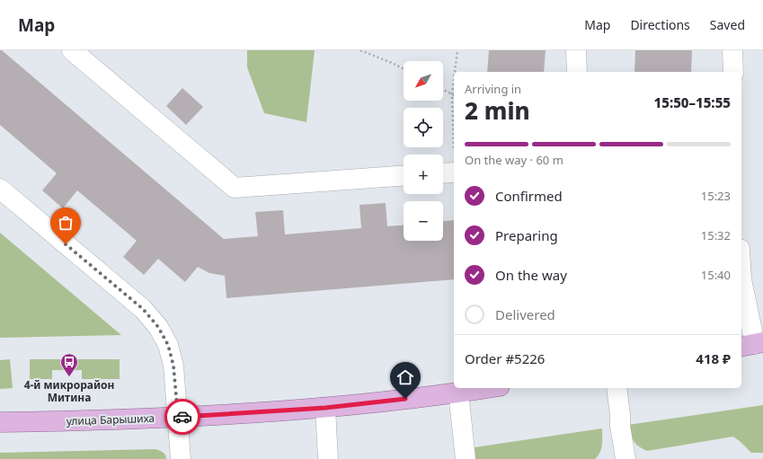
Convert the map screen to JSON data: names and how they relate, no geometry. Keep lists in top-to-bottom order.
{
  "streets": {
    "main road": ["улица Барышиха"]
  },
  "places": {
    "bus stop": ["4-й микрорайон Митина"]
  },
  "north": "bottom left",
  "page": {
    "header": "Map",
    "nav": ["Map", "Directions", "Saved"],
    "map_buttons": ["+", "−"],
    "heading": ["2 min", "Arriving in", "15:50–15:55"],
    "panel": ["Order #5226", "418 ₽"],
    "bar": "On the way · 60 m",
    "list": [
      ["Confirmed", "15:23"],
      ["Preparing", "15:32"],
      ["On the way", "15:40"],
      "Delivered"
    ]
  }
}
